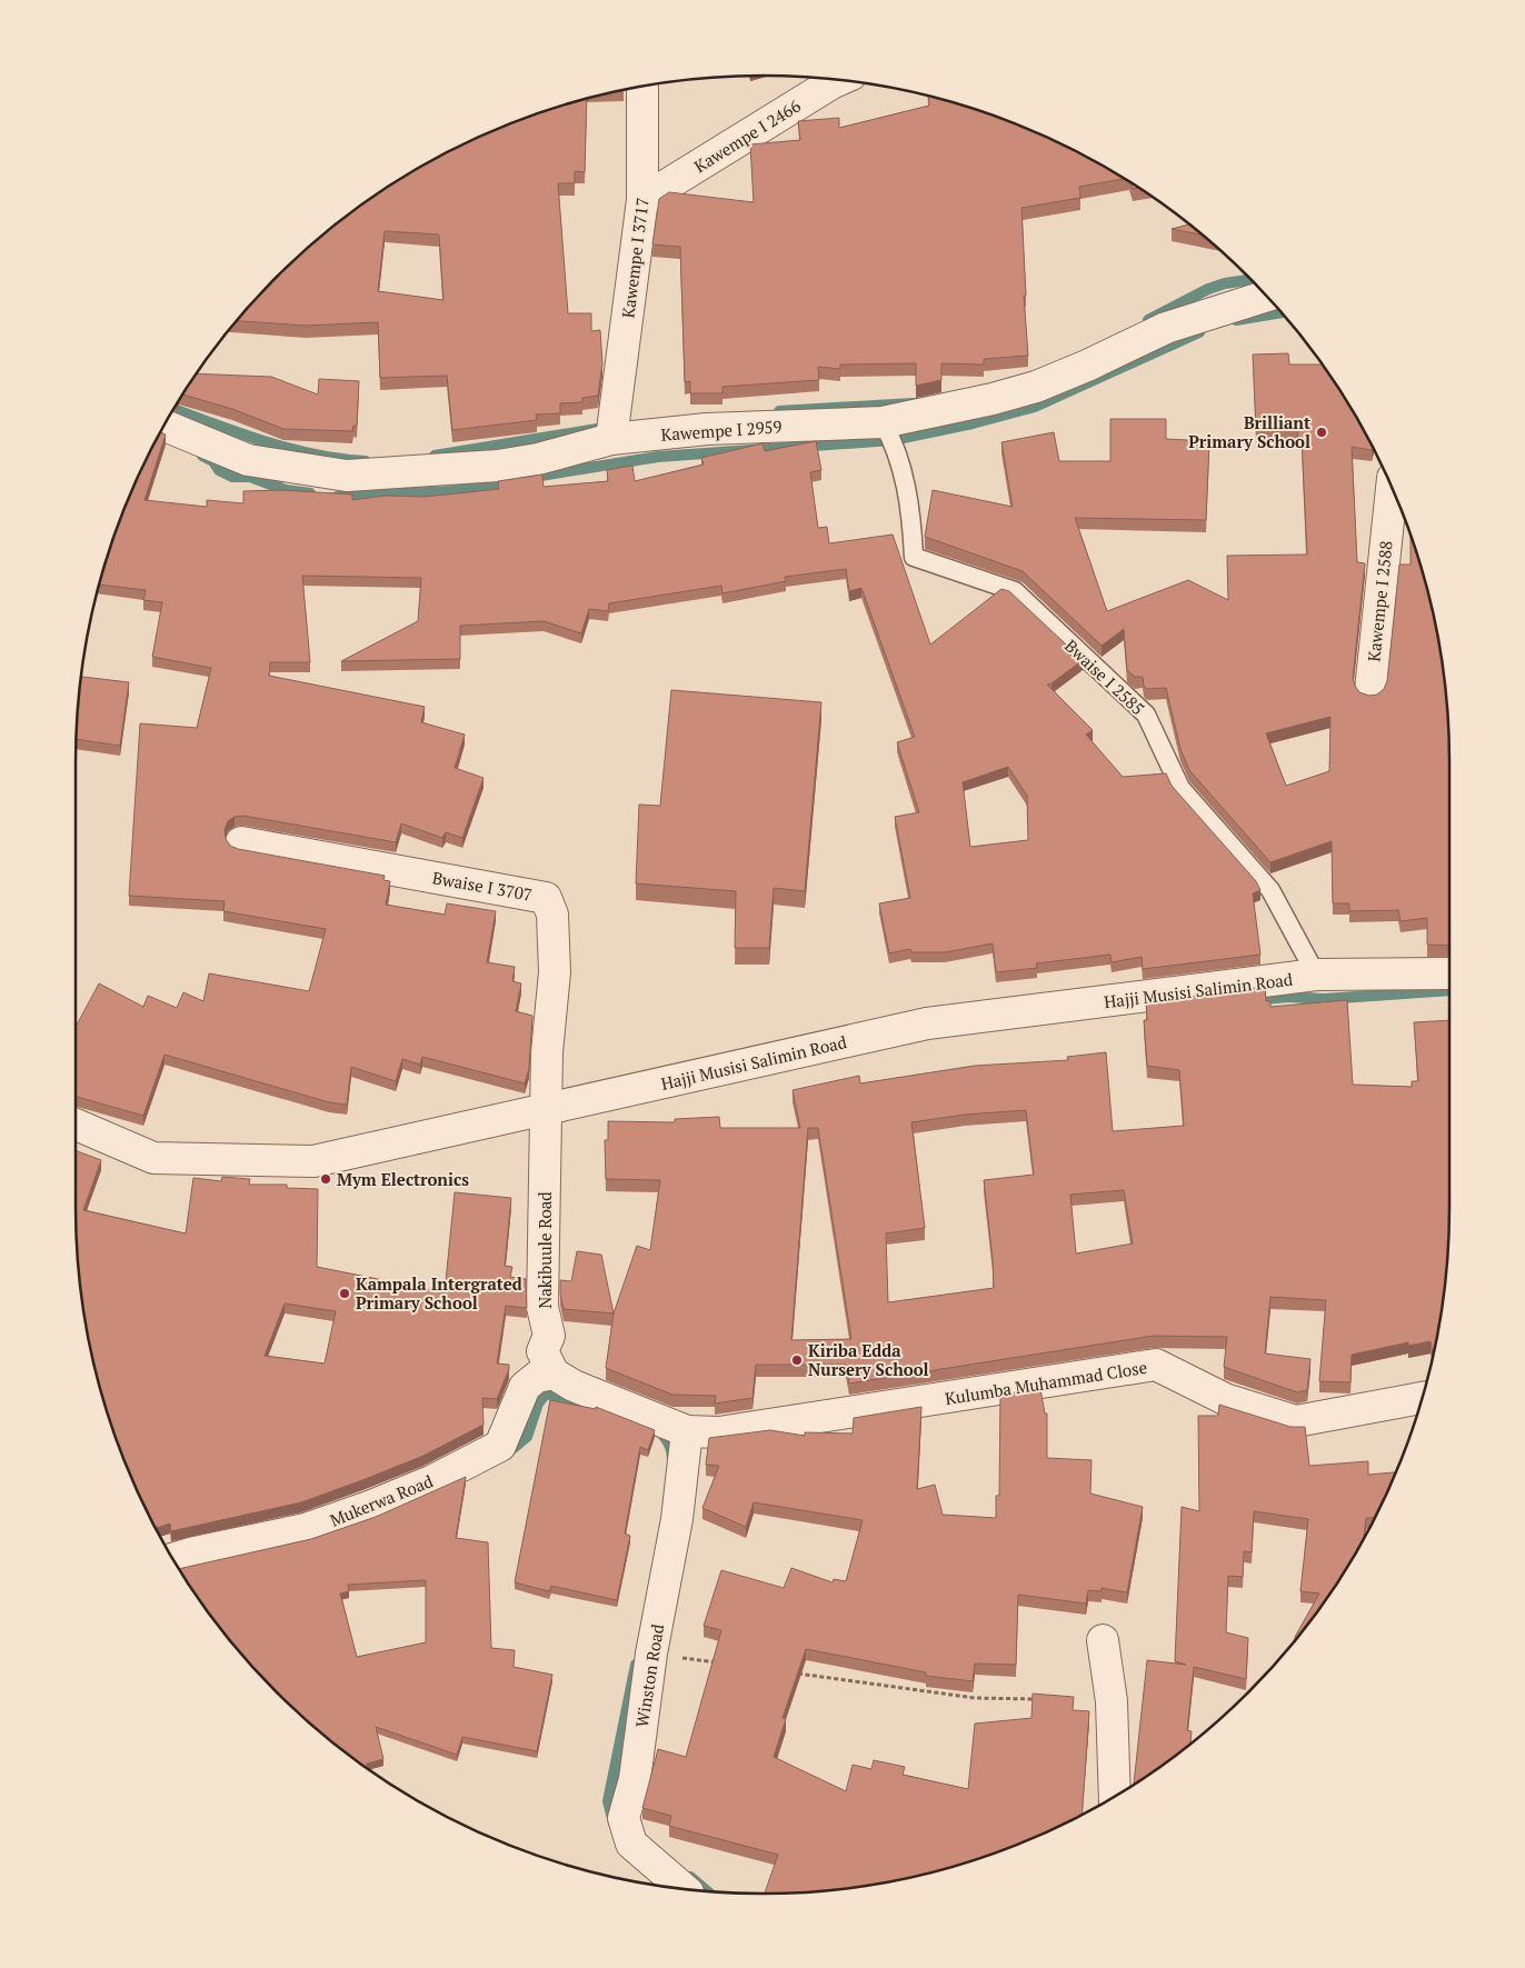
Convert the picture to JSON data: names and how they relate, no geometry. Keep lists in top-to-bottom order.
{
  "streets": {
    "street": [
      "Kawempe I 2466",
      "Kawempe I 3717",
      "Kawempe I 2959",
      "Kawempe I 2588",
      "Bwaise I 3707",
      "Hajji Musisi Salimin Road",
      "Nakibuule Road",
      "Kulumba Muhammad Close",
      "Mukerwa Road",
      "Winston Road"
    ],
    "lane": ["Bwaise I 2585"]
  },
  "crossings": [
    ["Kawempe I 2466", "Kawempe I 3717"],
    ["Kawempe I 3717", "Kawempe I 2959"],
    ["Kawempe I 2959", "Bwaise I 2585"],
    ["Bwaise I 2585", "Hajji Musisi Salimin Road"],
    ["Bwaise I 3707", "Hajji Musisi Salimin Road"],
    ["Bwaise I 3707", "Nakibuule Road"],
    ["Hajji Musisi Salimin Road", "Nakibuule Road"],
    ["Nakibuule Road", "Mukerwa Road"],
    ["Kulumba Muhammad Close", "Winston Road"]
  ],
  "places": [
    "Brilliant Primary School",
    "Mym Electronics",
    "Kampala Intergrated Primary School",
    "Kiriba Edda Nursery School"
  ]
}
